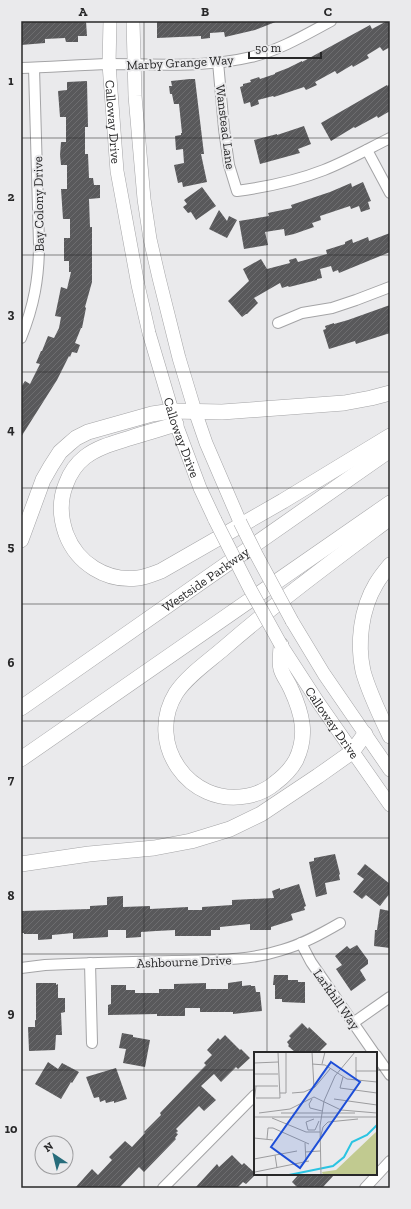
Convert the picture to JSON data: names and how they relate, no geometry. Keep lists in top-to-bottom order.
{
  "streets": {
    "highway": ["Westside Parkway"],
    "main road": ["Calloway Drive"],
    "street": [
      "Marby Grange Way",
      "Wanstead Lane",
      "Bay Colony Drive",
      "Ashbourne Drive",
      "Larkhill Way"
    ]
  },
  "crossings": [
    ["Marby Grange Way", "Calloway Drive"],
    ["Marby Grange Way", "Wanstead Lane"],
    ["Marby Grange Way", "Bay Colony Drive"],
    ["Ashbourne Drive", "Larkhill Way"]
  ],
  "scale_bar": "50 m",
  "north": "top left",
  "grid": {
    "columns": ["A", "B", "C"],
    "rows": [
      "1",
      "2",
      "3",
      "4",
      "5",
      "6",
      "7",
      "8",
      "9",
      "10"
    ]
  }
}
